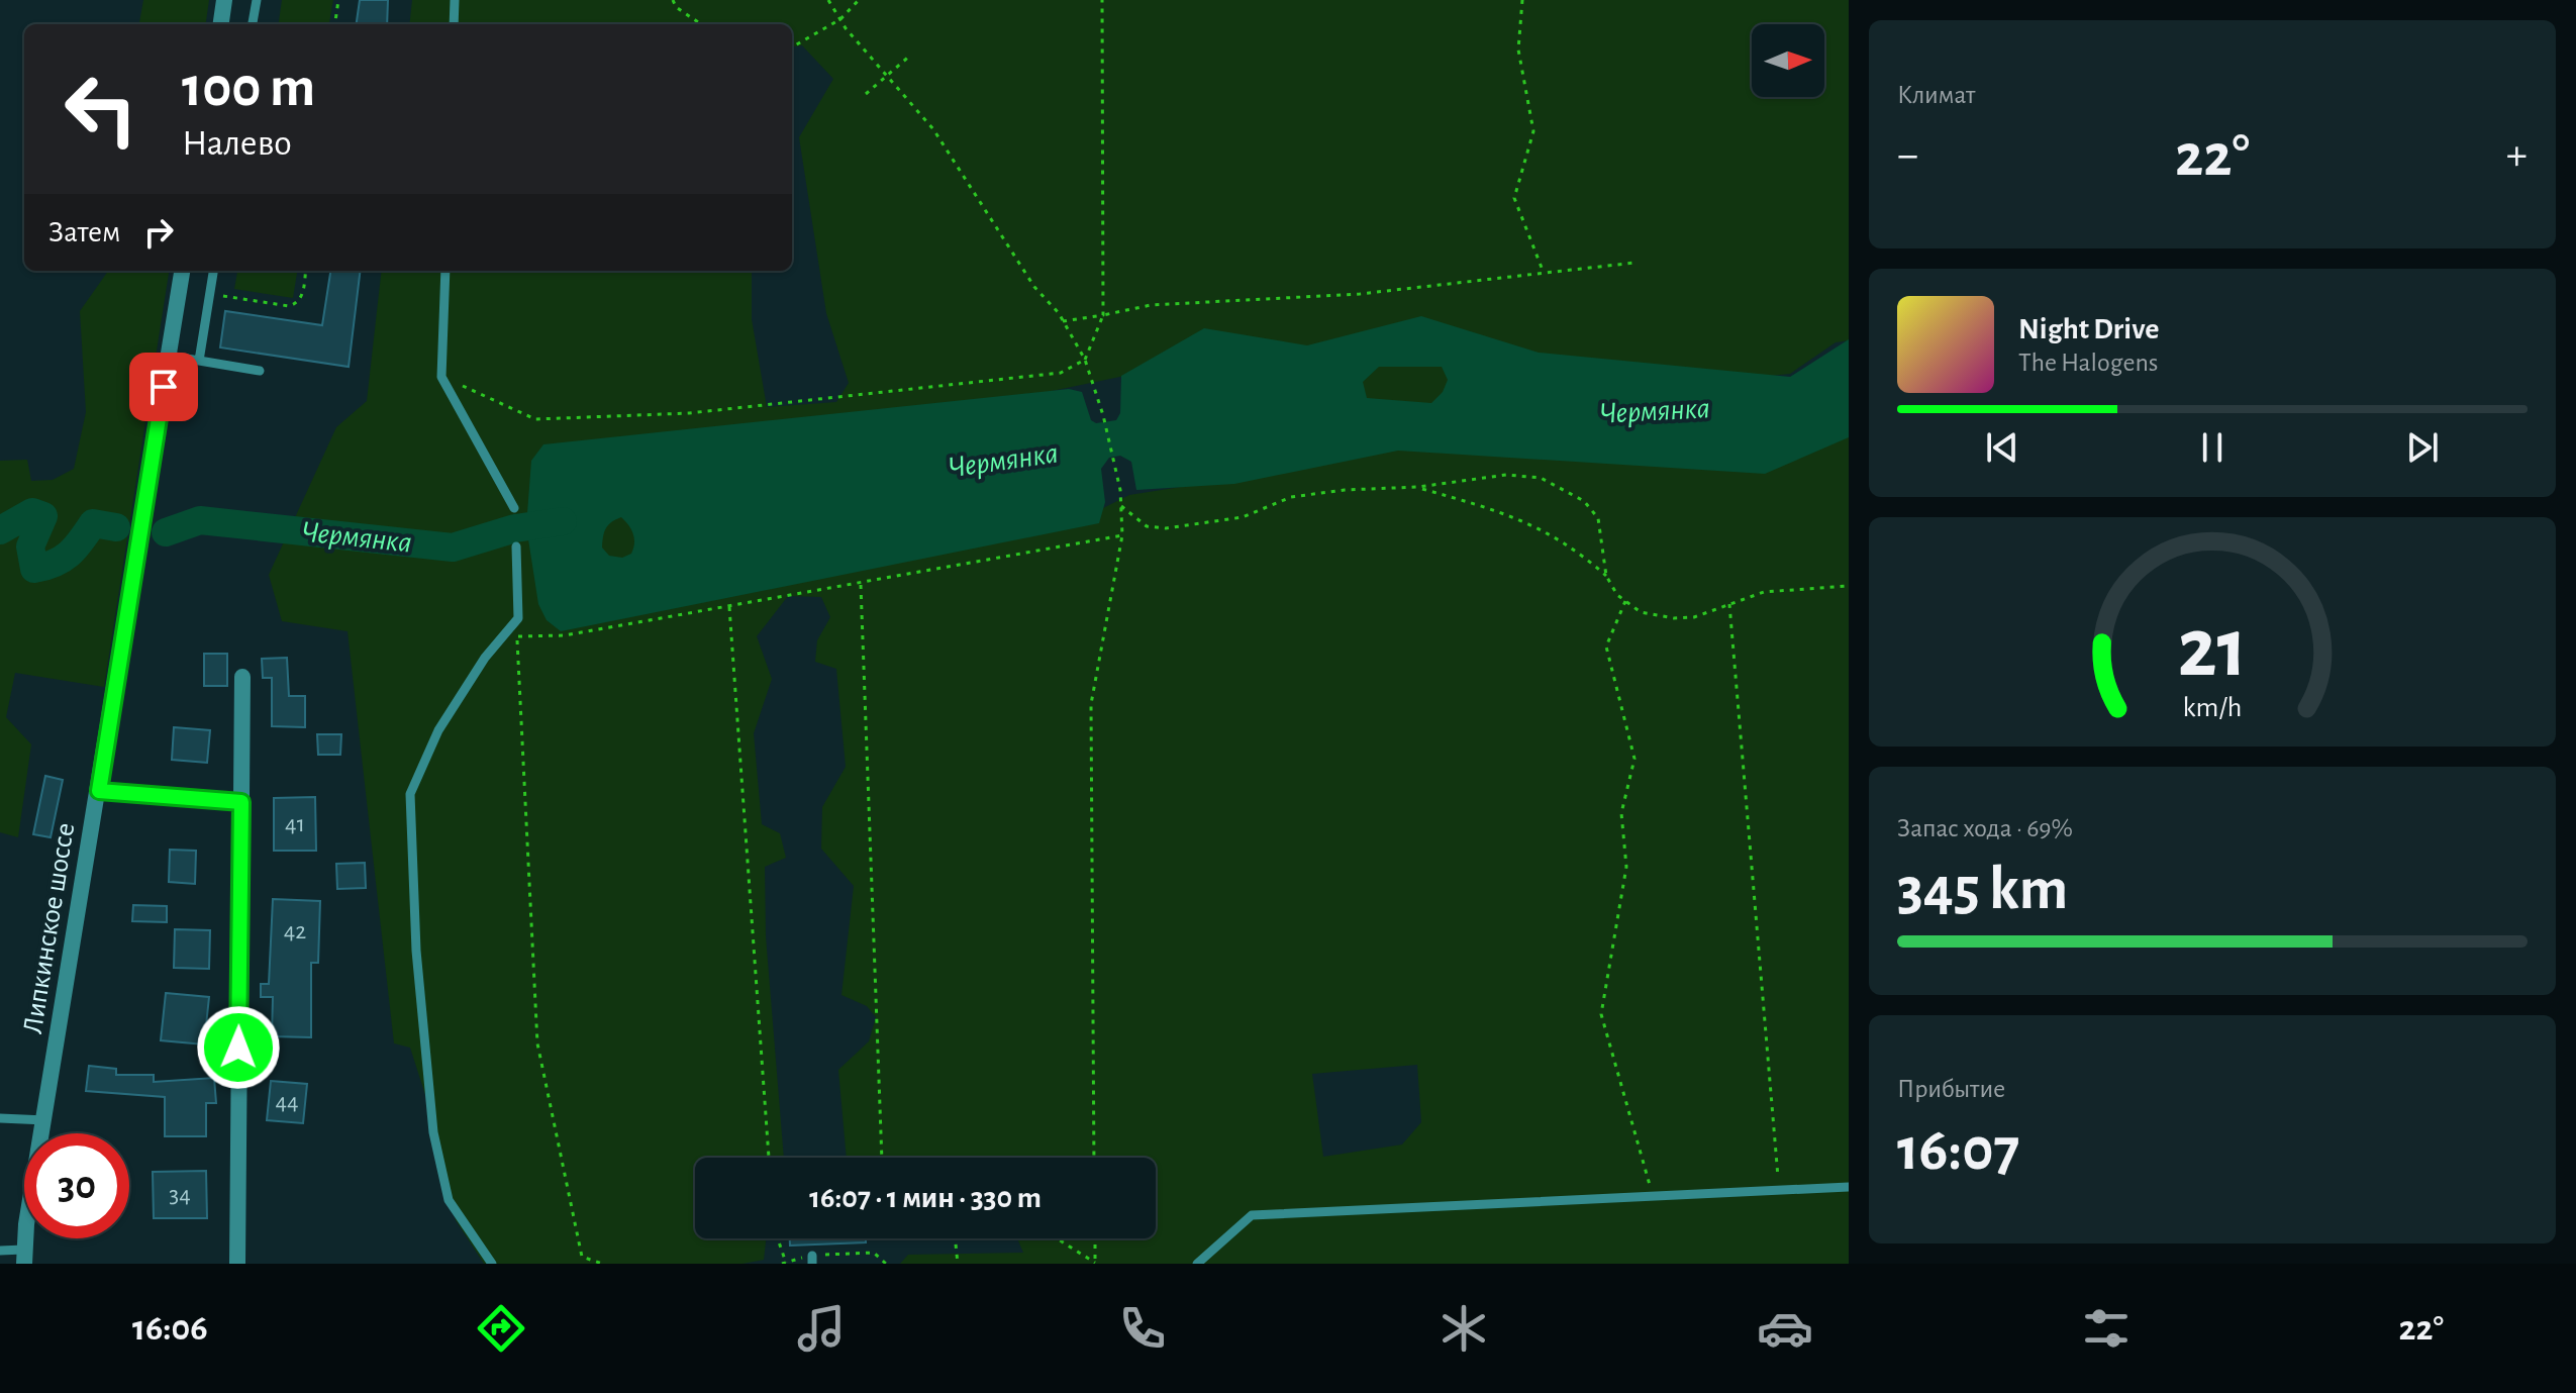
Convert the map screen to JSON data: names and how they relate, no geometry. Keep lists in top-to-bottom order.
{
  "streets": {
    "street": ["Липкинское шоссе"]
  },
  "water": ["Чермянка"],
  "house_numbers": [
    "41",
    "42",
    "44",
    "34"
  ],
  "north": "right",
  "page": {
    "tile": [
      "Климат",
      ["Запас хода · 69%", "345 km"],
      ["Прибытие", "16:07"]
    ],
    "turn": ["100 m", "Налево"],
    "heat": ["−", "22°", "+"],
    "then": "Затем",
    "song": ["Night Drive", "The Halogens"],
    "limit": "30",
    "trip": "16:07 · 1 мин · 330 m",
    "tabs": ["16:06", "22°"],
    "gauge": ["21", "km/h"]
  }
}
